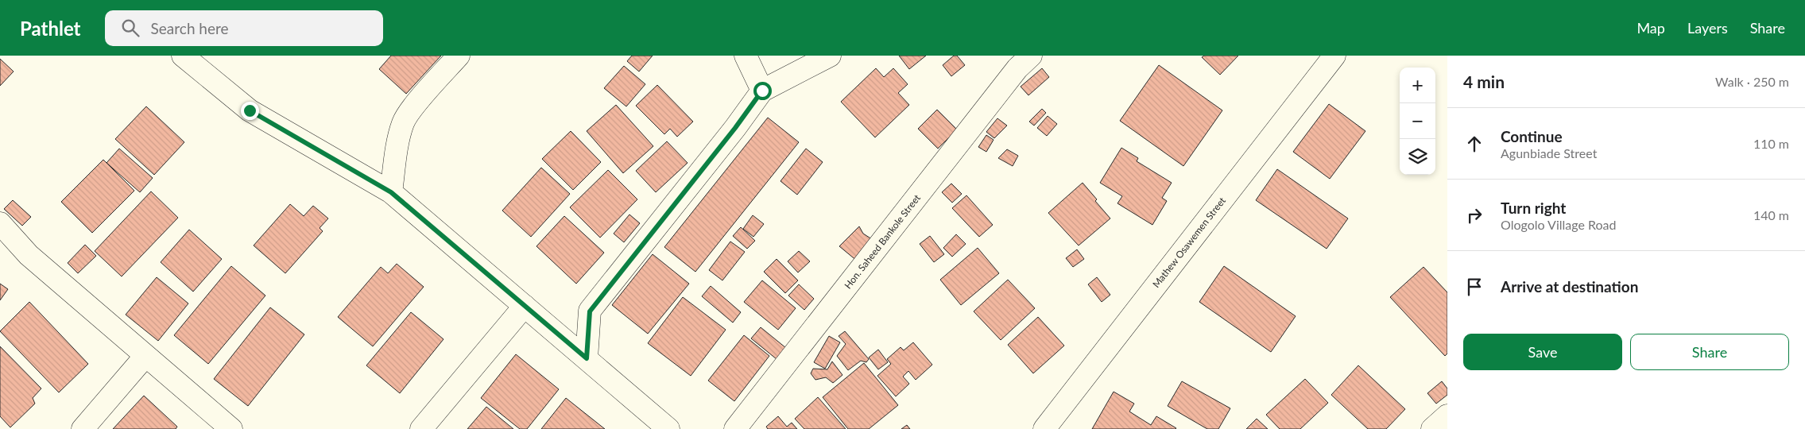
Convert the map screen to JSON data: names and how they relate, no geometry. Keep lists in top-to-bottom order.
{
  "streets": {
    "street": ["Hon. Saheed Bankole Street", "Mathew Osawemen Street"]
  },
  "page": {
    "header": "Pathlet",
    "search": "Search here",
    "nav": ["Map", "Layers", "Share"],
    "heading": ["4 min", "Walk · 250 m"],
    "map_buttons": ["+", "−"],
    "list": [
      ["Continue", "Agunbiade Street", "110 m"],
      ["Turn right", "Ologolo Village Road", "140 m"],
      "Arrive at destination"
    ],
    "buttons": ["Save", "Share"]
  }
}
